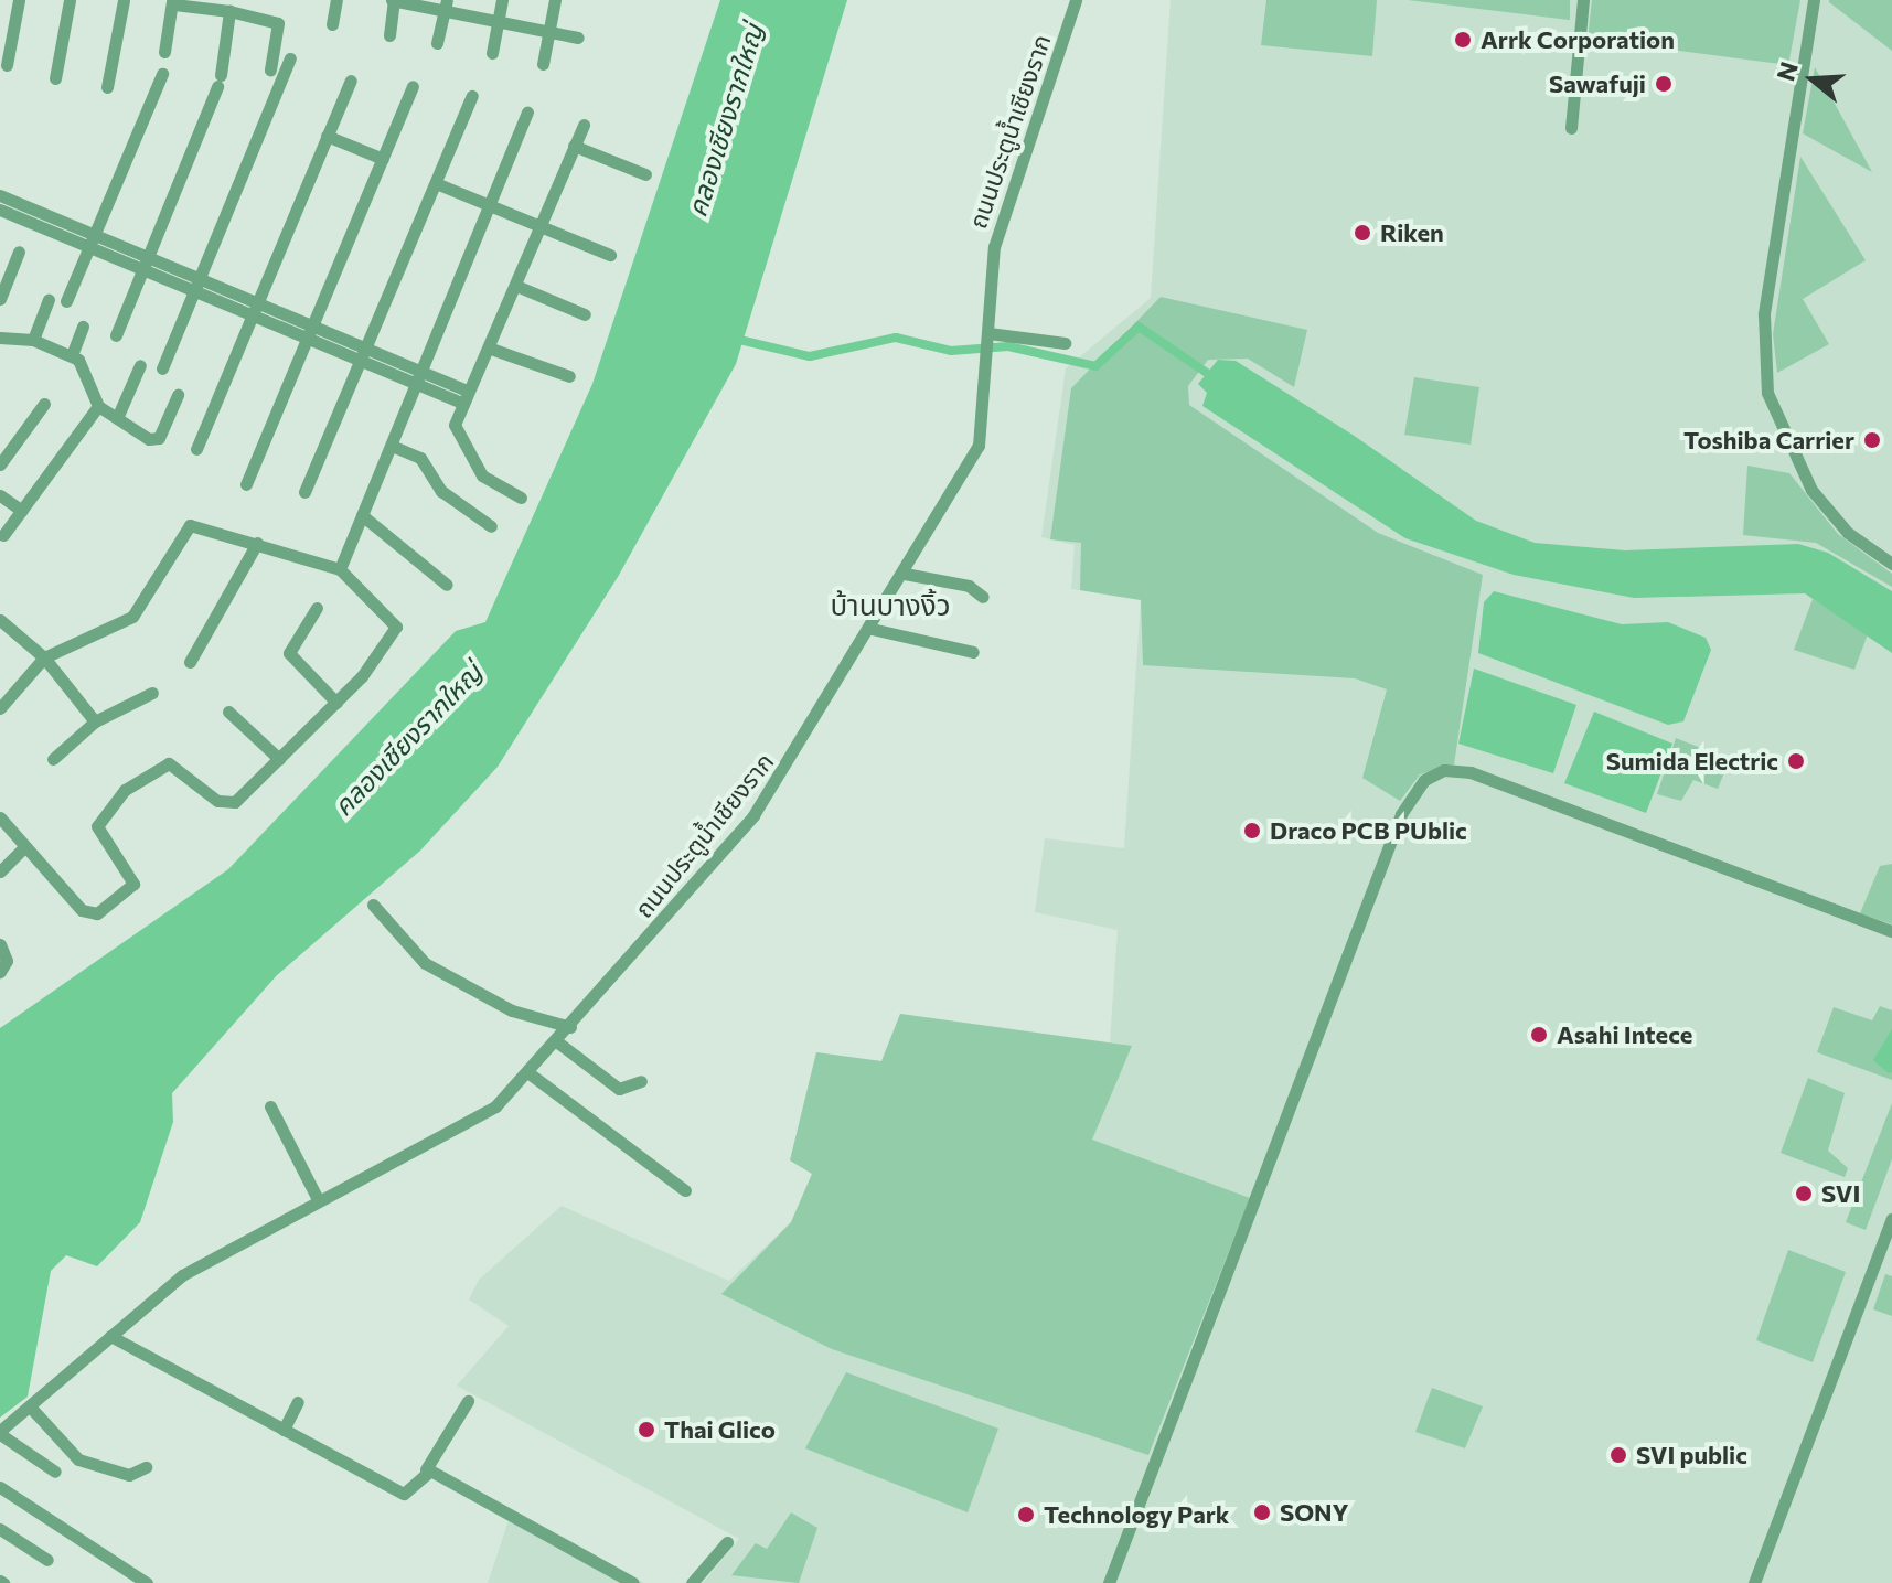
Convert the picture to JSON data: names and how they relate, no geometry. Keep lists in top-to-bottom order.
{
  "streets": {
    "street": ["ถนนประตูน้ำเชียงราก"]
  },
  "districts": ["บ้านบางงิ้ว"],
  "water": ["คลองเชียงรากใหญ่"],
  "places": [
    "Arrk Corporation",
    "Sawafuji",
    "Riken",
    "Toshiba Carrier",
    "Sumida Electric",
    "Draco PCB PUblic",
    "Asahi Intece",
    "SVI",
    "Thai Glico",
    "SVI public",
    "SONY",
    "Technology Park"
  ],
  "north": "left"
}
